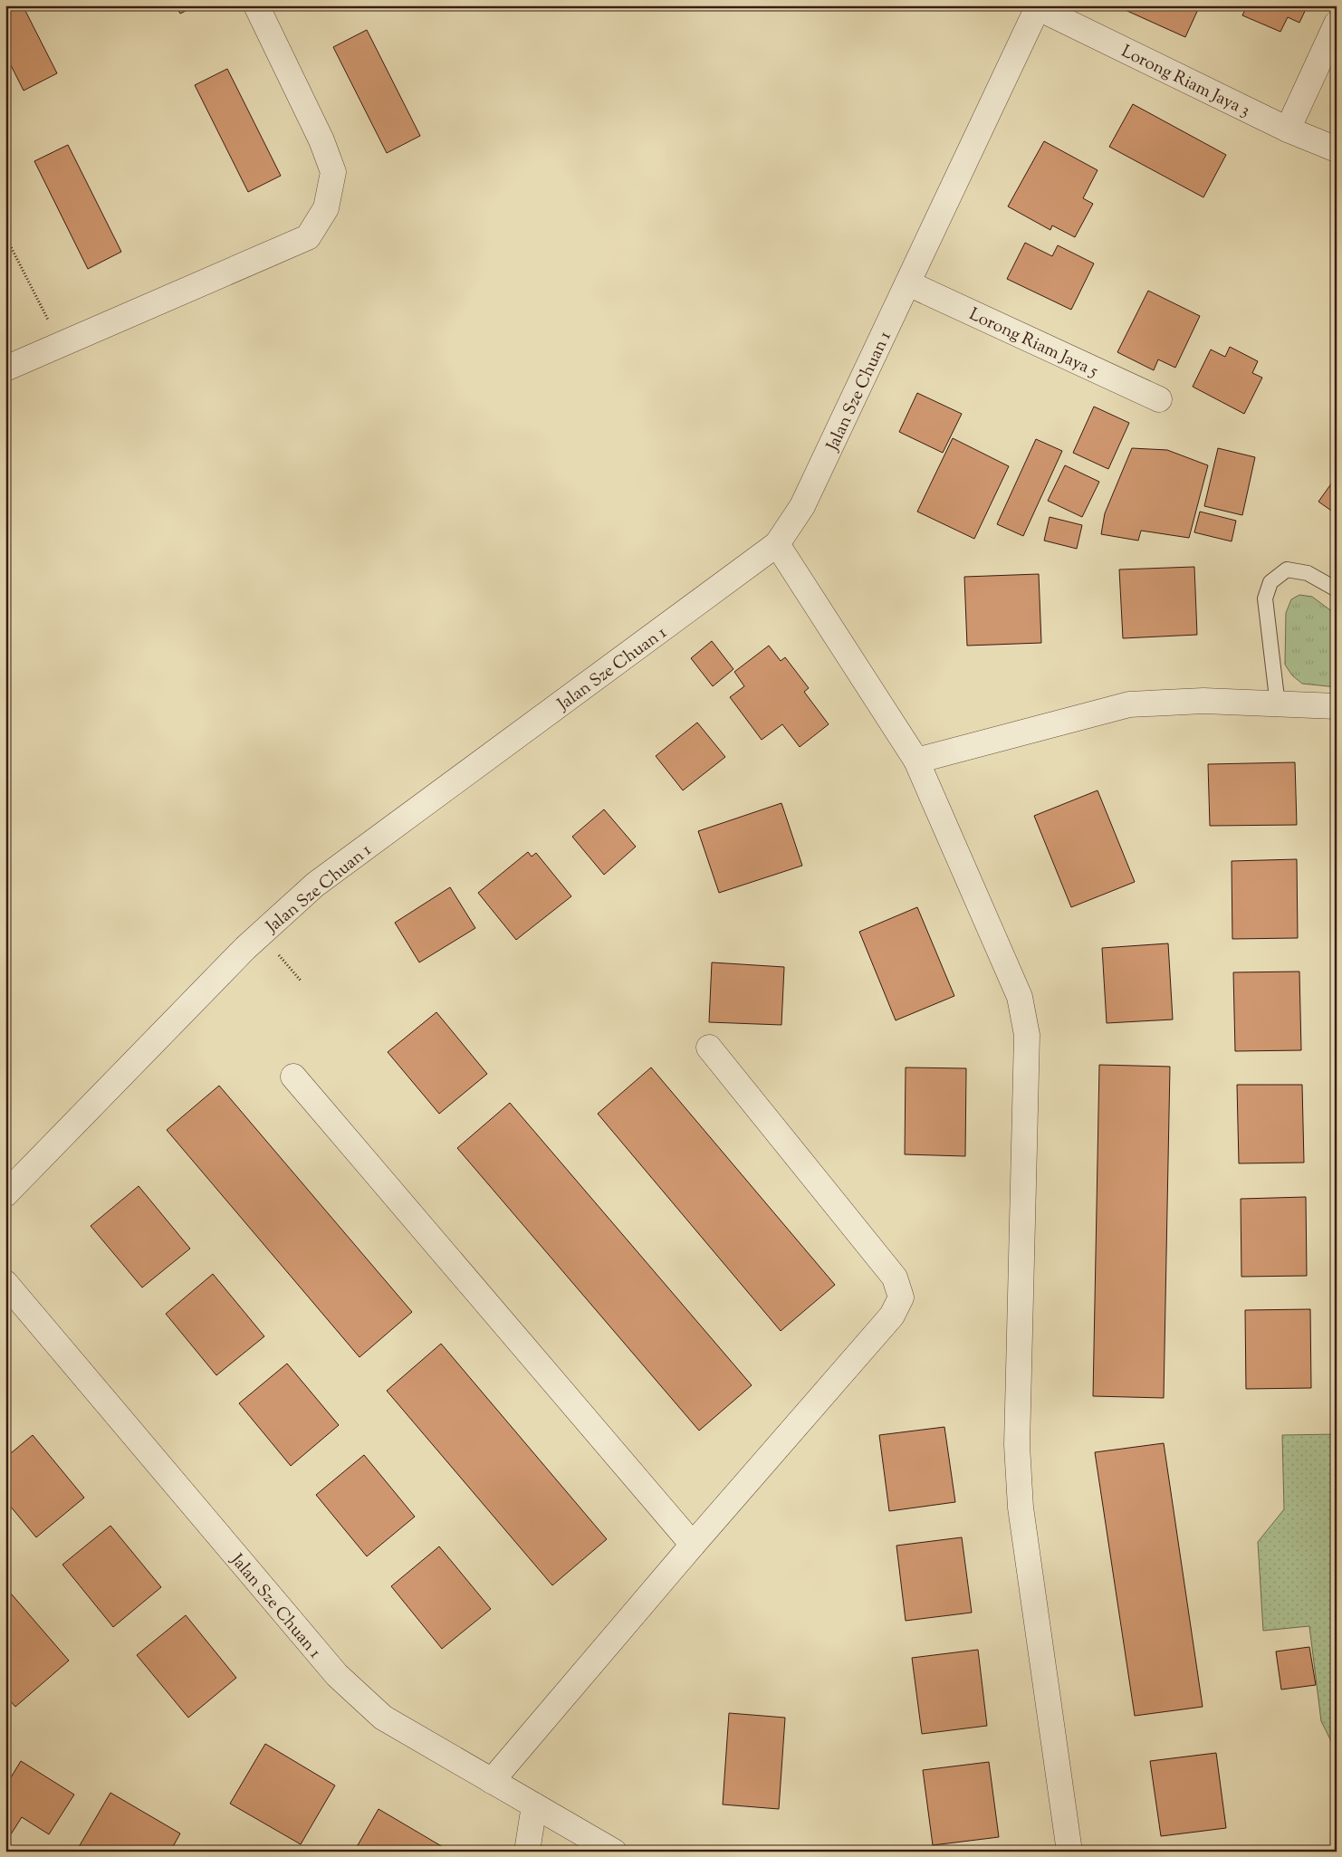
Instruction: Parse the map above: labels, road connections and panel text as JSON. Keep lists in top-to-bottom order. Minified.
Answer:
{"streets":{"street":["Lorong Riam Jaya 3","Lorong Riam Jaya 5","Jalan Sze Chuan 1"]},"crossings":[["Lorong Riam Jaya 3","Jalan Sze Chuan 1"],["Lorong Riam Jaya 5","Jalan Sze Chuan 1"]]}
